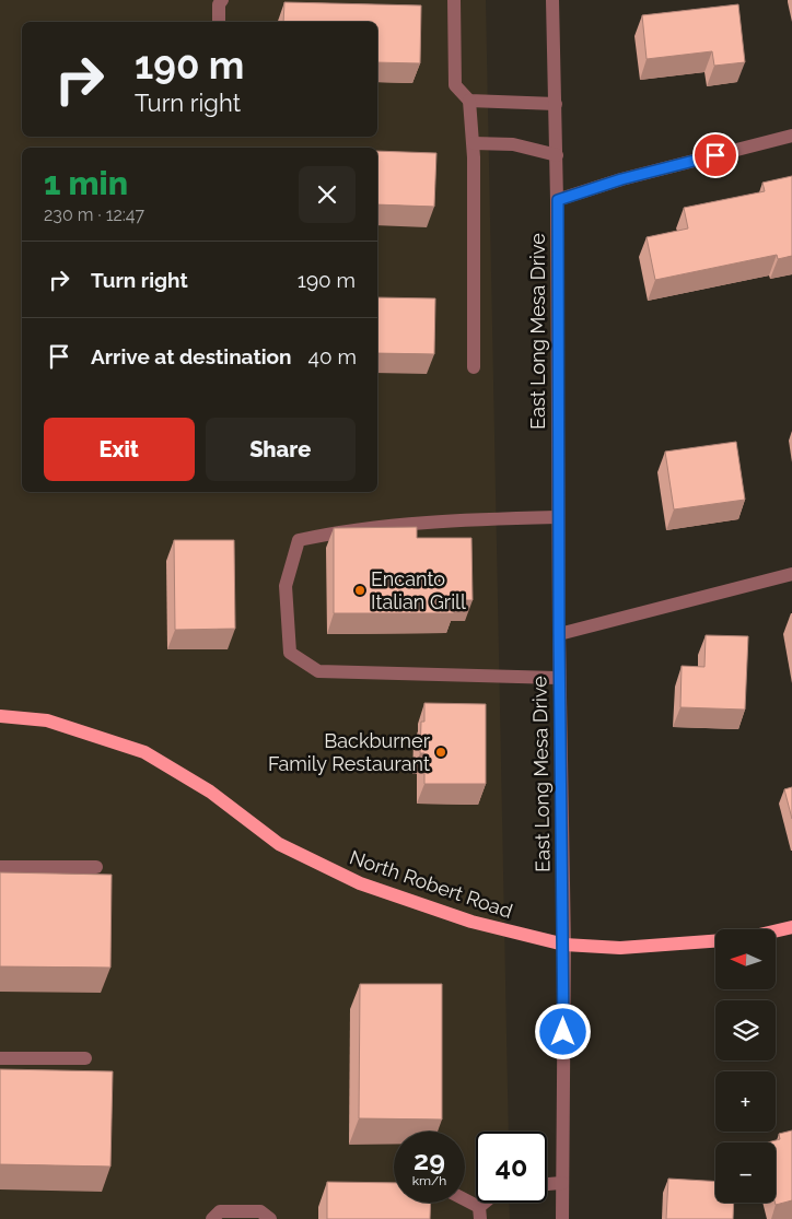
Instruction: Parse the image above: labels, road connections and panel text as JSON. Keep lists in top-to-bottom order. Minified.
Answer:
{"streets":{"main road":["North Robert Road"],"street":["East Long Mesa Drive"]},"crossings":[["East Long Mesa Drive","North Robert Road"]],"places":["Encanto Italian Grill","Backburner Family Restaurant"],"north":"left","page":{"turn":["190 m","Turn right"],"heading":["1 min","230 m · 12:47"],"list":[{"name":"Turn right","value":"190 m"},{"name":"Arrive at destination","value":"40 m"}],"buttons":["Exit","Share"],"map_buttons":["+","−"],"speed":"29 km/h","limit":"40"}}
